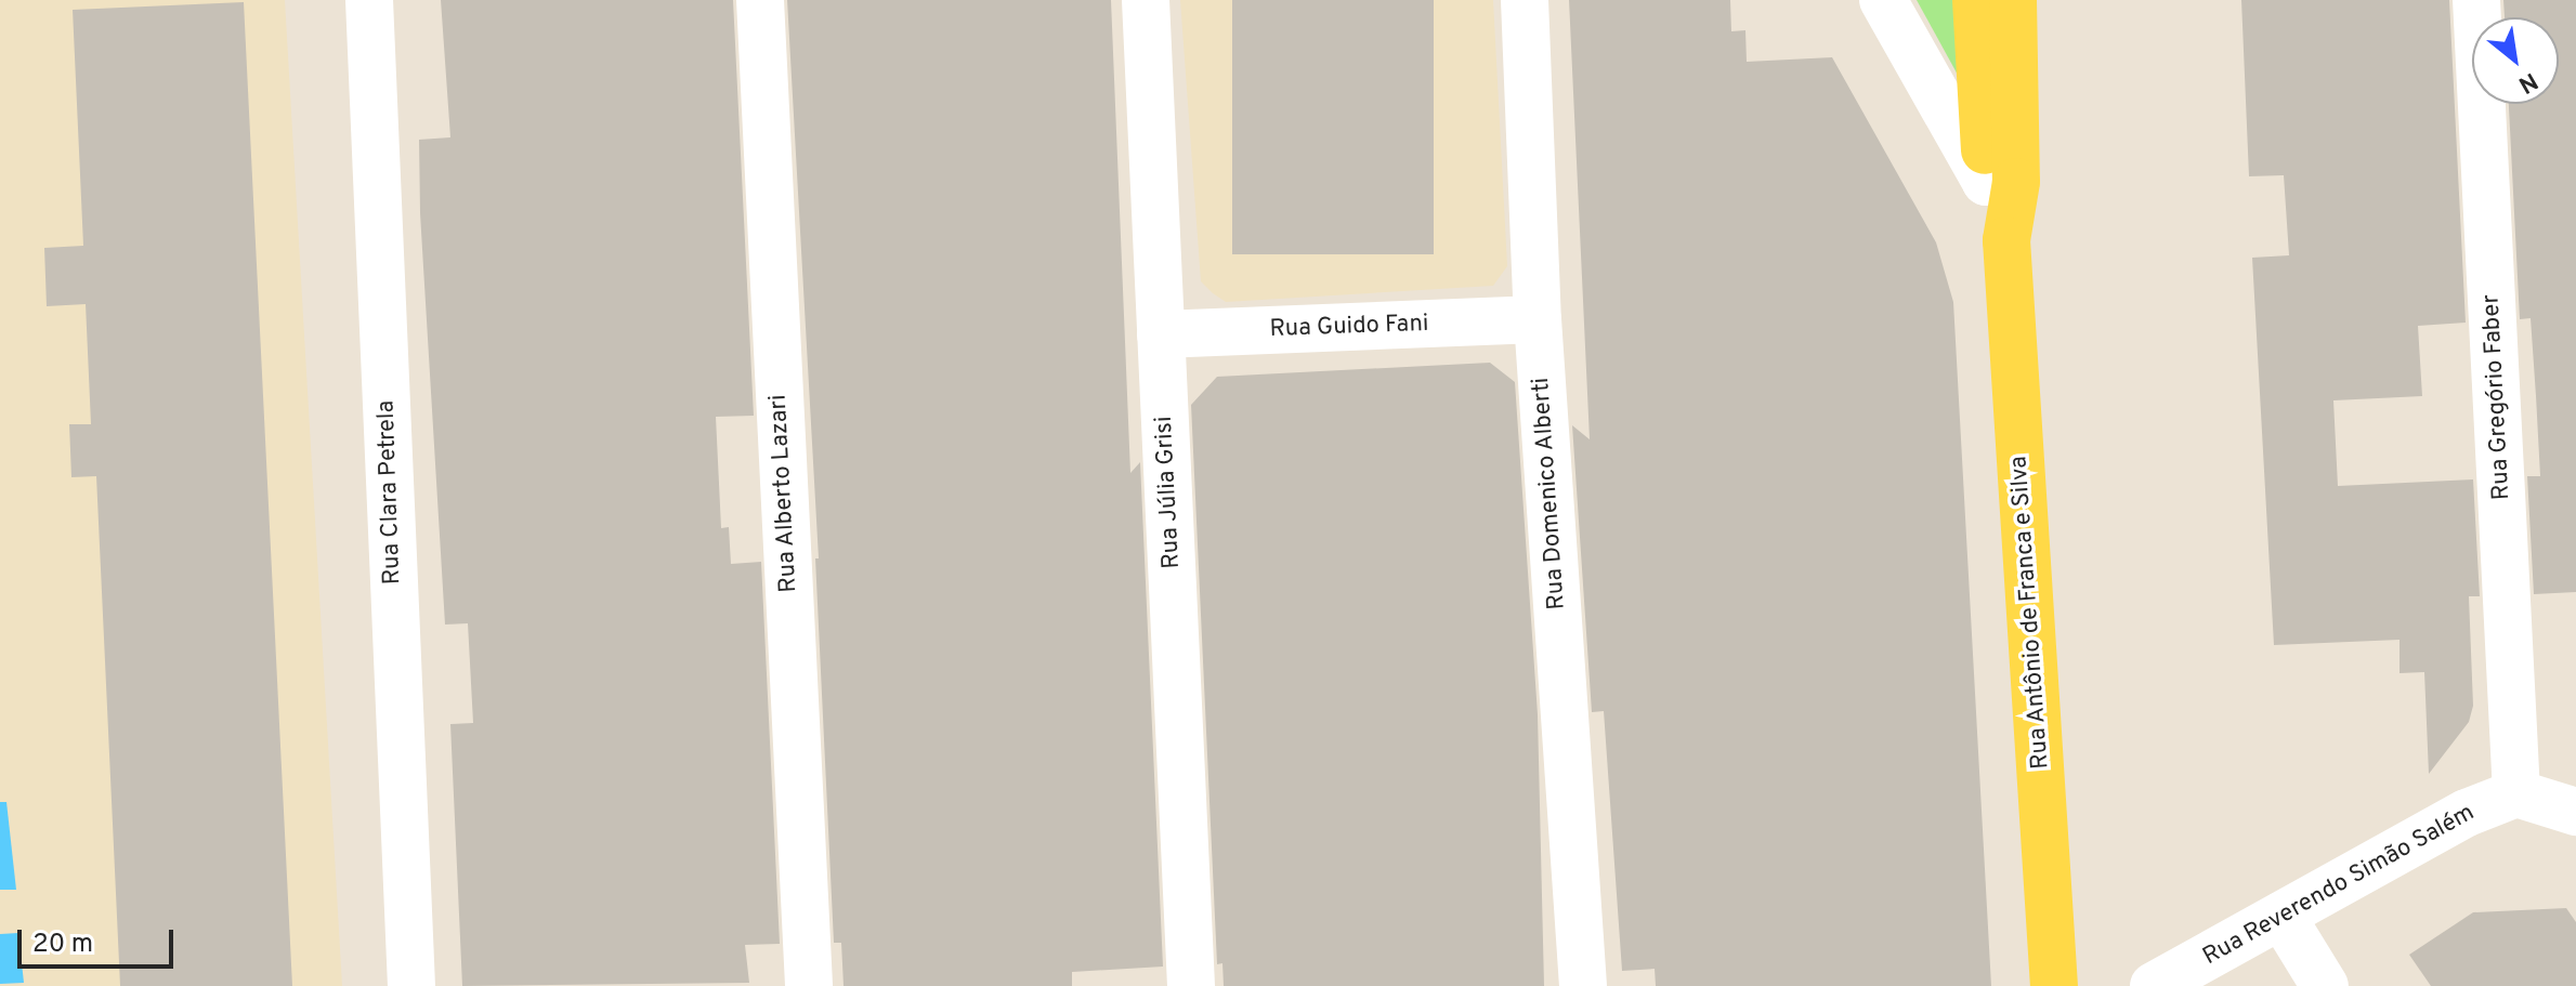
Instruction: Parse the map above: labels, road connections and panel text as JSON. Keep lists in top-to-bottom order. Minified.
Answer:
{"streets":{"main road":["Rua Antônio de Franca e Silva"],"street":["Rua Guido Fani","Rua Gregório Faber","Rua Clara Petrela","Rua Júlia Grisi","Rua Alberto Lazari","Rua Domenico Alberti","Rua Reverendo Simão Salém"]},"crossings":[["Rua Guido Fani","Rua Júlia Grisi"],["Rua Guido Fani","Rua Domenico Alberti"],["Rua Gregório Faber","Rua Reverendo Simão Salém"]],"scale_bar":"20 m","north":"bottom right"}
